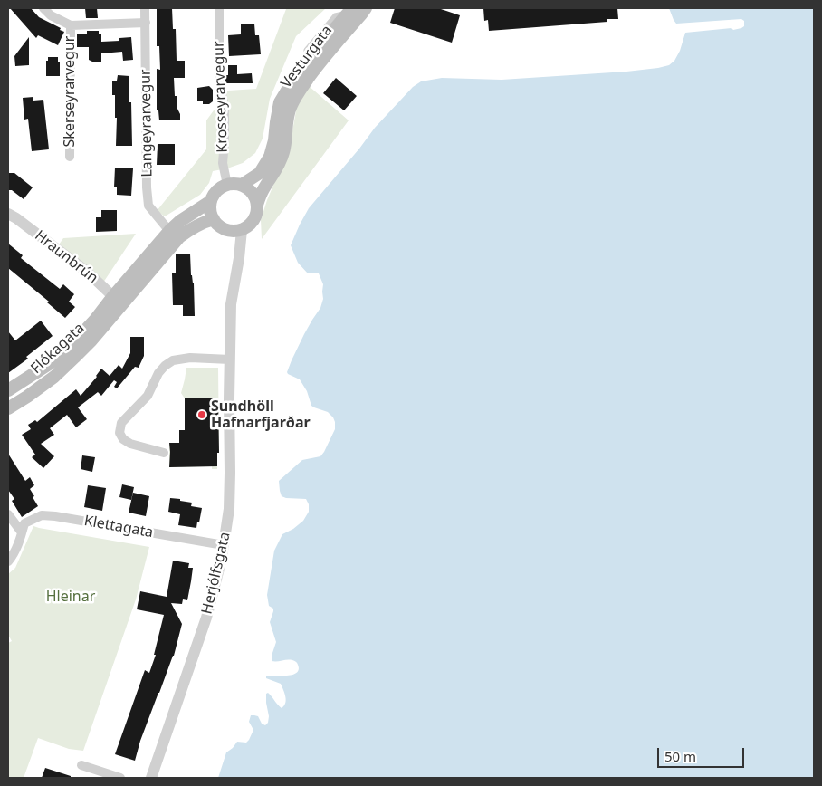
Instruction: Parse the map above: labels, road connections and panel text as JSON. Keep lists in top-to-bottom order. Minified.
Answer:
{"streets":{"main road":["Vesturgata","Flókagata"],"street":["Skerseyrarvegur","Krosseyrarvegur","Langeyrarvegur","Hraunbrún","Klettagata","Herjólfsgata"]},"crossings":[["Vesturgata","Krosseyrarvegur"],["Vesturgata","Herjólfsgata"],["Skerseyrarvegur","Langeyrarvegur"],["Krosseyrarvegur","Herjólfsgata"],["Hraunbrún","Flókagata"],["Klettagata","Herjólfsgata"]],"parks":["Hleinar"],"places":["Sundhöll Hafnarfjarðar"],"scale_bar":"50 m"}
